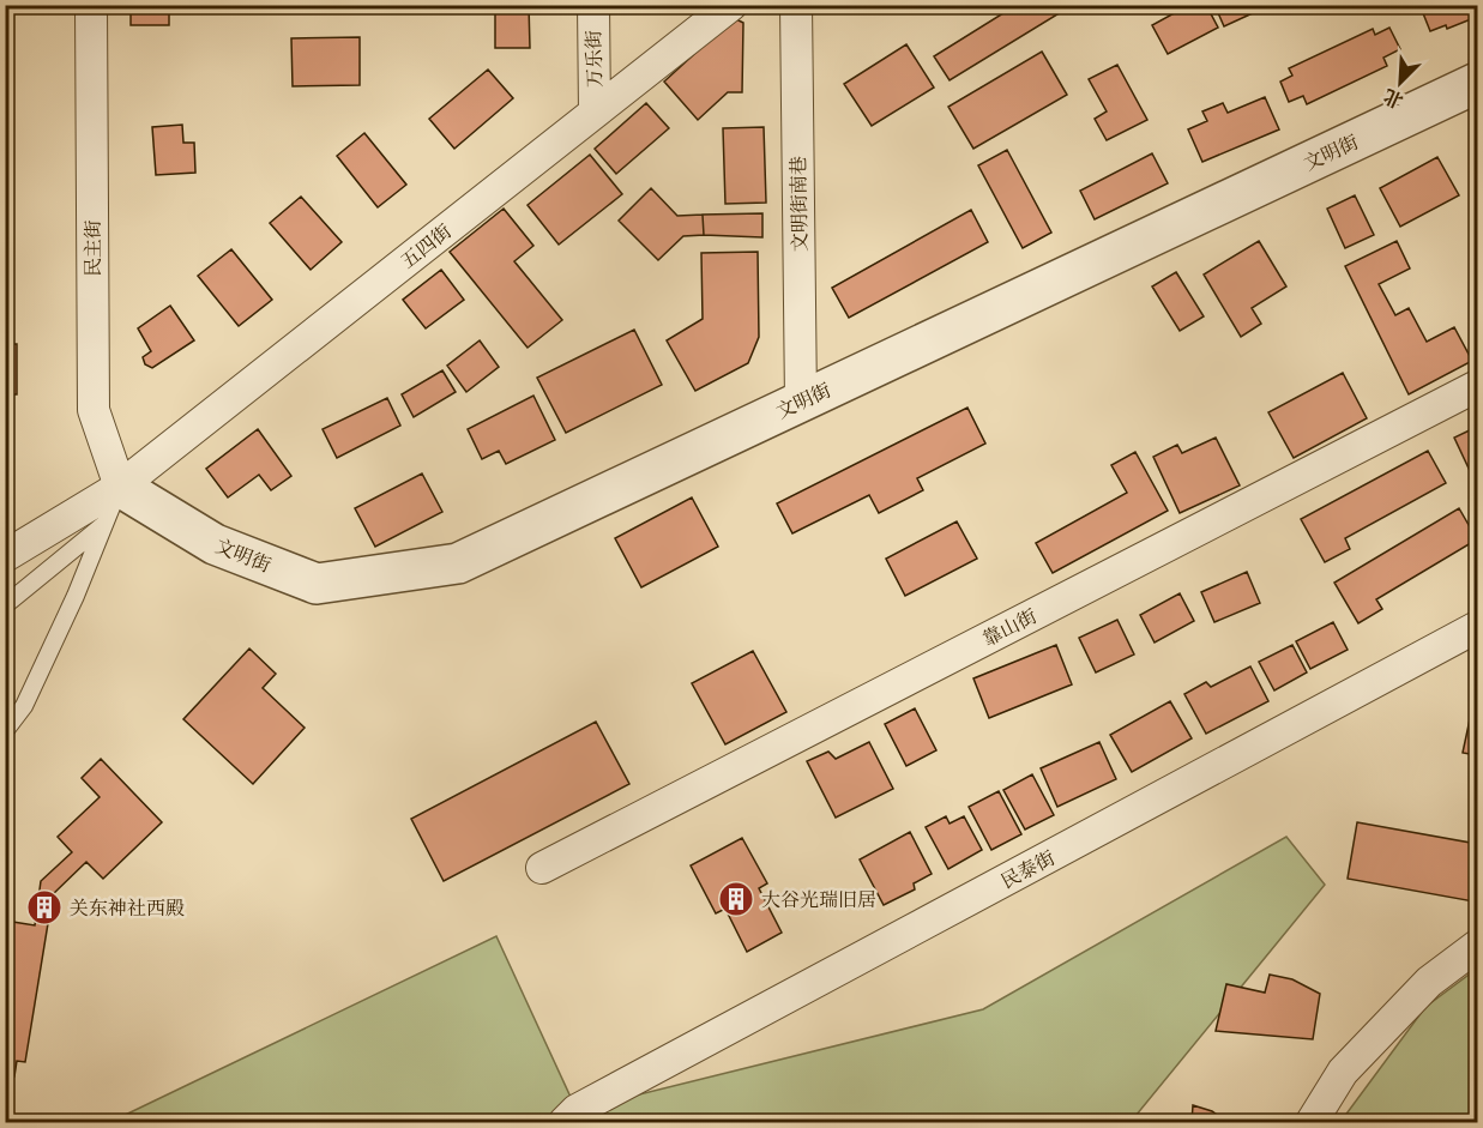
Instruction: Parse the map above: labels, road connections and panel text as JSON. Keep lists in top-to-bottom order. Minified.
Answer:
{"streets":{"street":["万乐街","文明街","文明街南巷","五四街","民主街","靠山街","民泰街"]},"crossings":[["万乐街","五四街"],["文明街","文明街南巷"],["文明街","五四街"],["文明街","民主街"],["五四街","民主街"]],"places":{"building":["大谷光瑞旧居","关东神社西殿"]},"north":"bottom left"}
